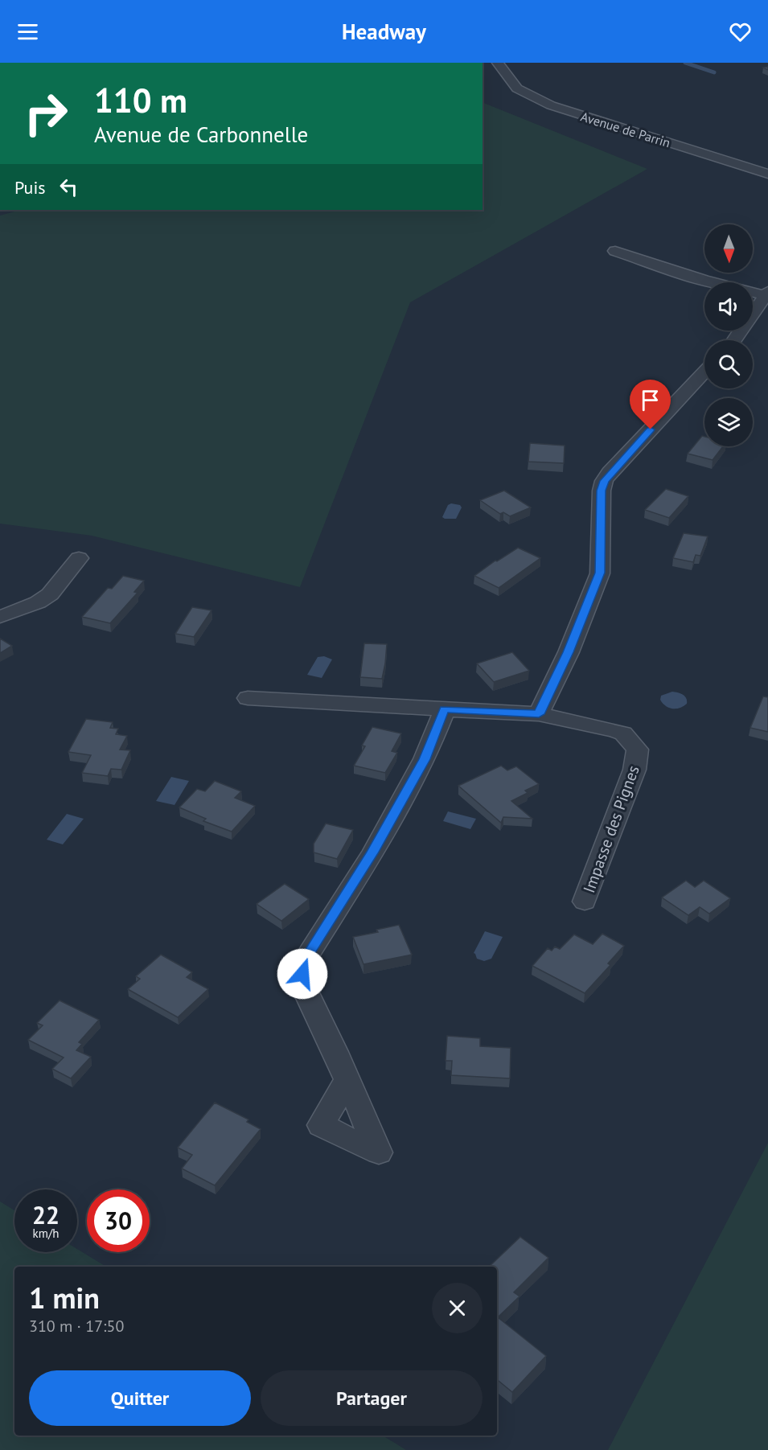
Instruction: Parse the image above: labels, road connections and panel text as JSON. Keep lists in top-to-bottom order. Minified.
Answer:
{"streets":{"street":["Avenue de Parrin","Impasse des Pignes"]},"north":"bottom","page":{"header":"Headway","turn":["110 m","Avenue de Carbonnelle"],"then":"Puis","speed":"22 km/h","limit":"30","heading":["1 min","310 m · 17:50"],"buttons":["Quitter","Partager"]}}
